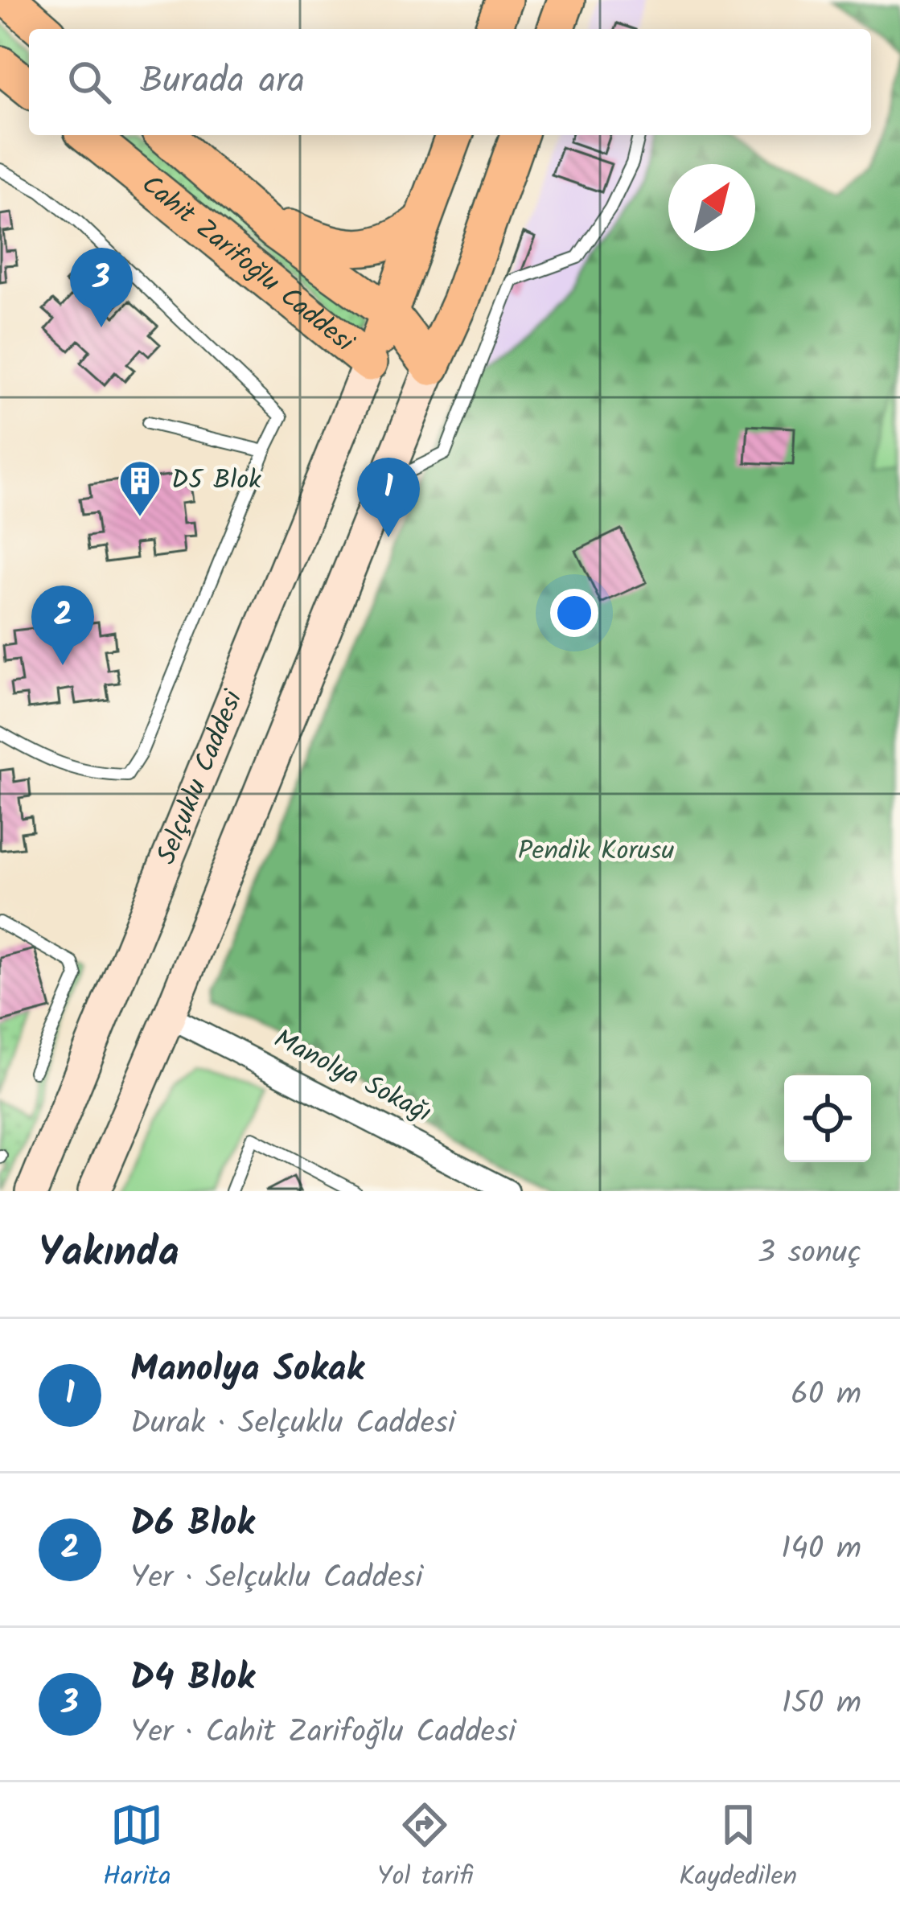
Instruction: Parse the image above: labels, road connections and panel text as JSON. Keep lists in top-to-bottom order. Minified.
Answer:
{"streets":{"main road":["Cahit Zarifoğlu Caddesi","Selçuklu Caddesi"],"street":["Manolya Sokağı"]},"crossings":[["Cahit Zarifoğlu Caddesi","Selçuklu Caddesi"]],"parks":["Pendik Korusu"],"places":{"building":["D5 Blok"]},"north":"top right","page":{"search":"Burada ara","pins":["3","1","2"],"heading":["Yakında","3 sonuç"],"list":[{"mark":"1","name":"Manolya Sokak","note":"Durak · Selçuklu Caddesi","value":"60 m"},{"mark":"2","name":"D6 Blok","note":"Yer · Selçuklu Caddesi","value":"140 m"},{"mark":"3","name":"D4 Blok","note":"Yer · Cahit Zarifoğlu Caddesi","value":"150 m"}],"nav":["Harita","Yol tarifi","Kaydedilen"]}}
